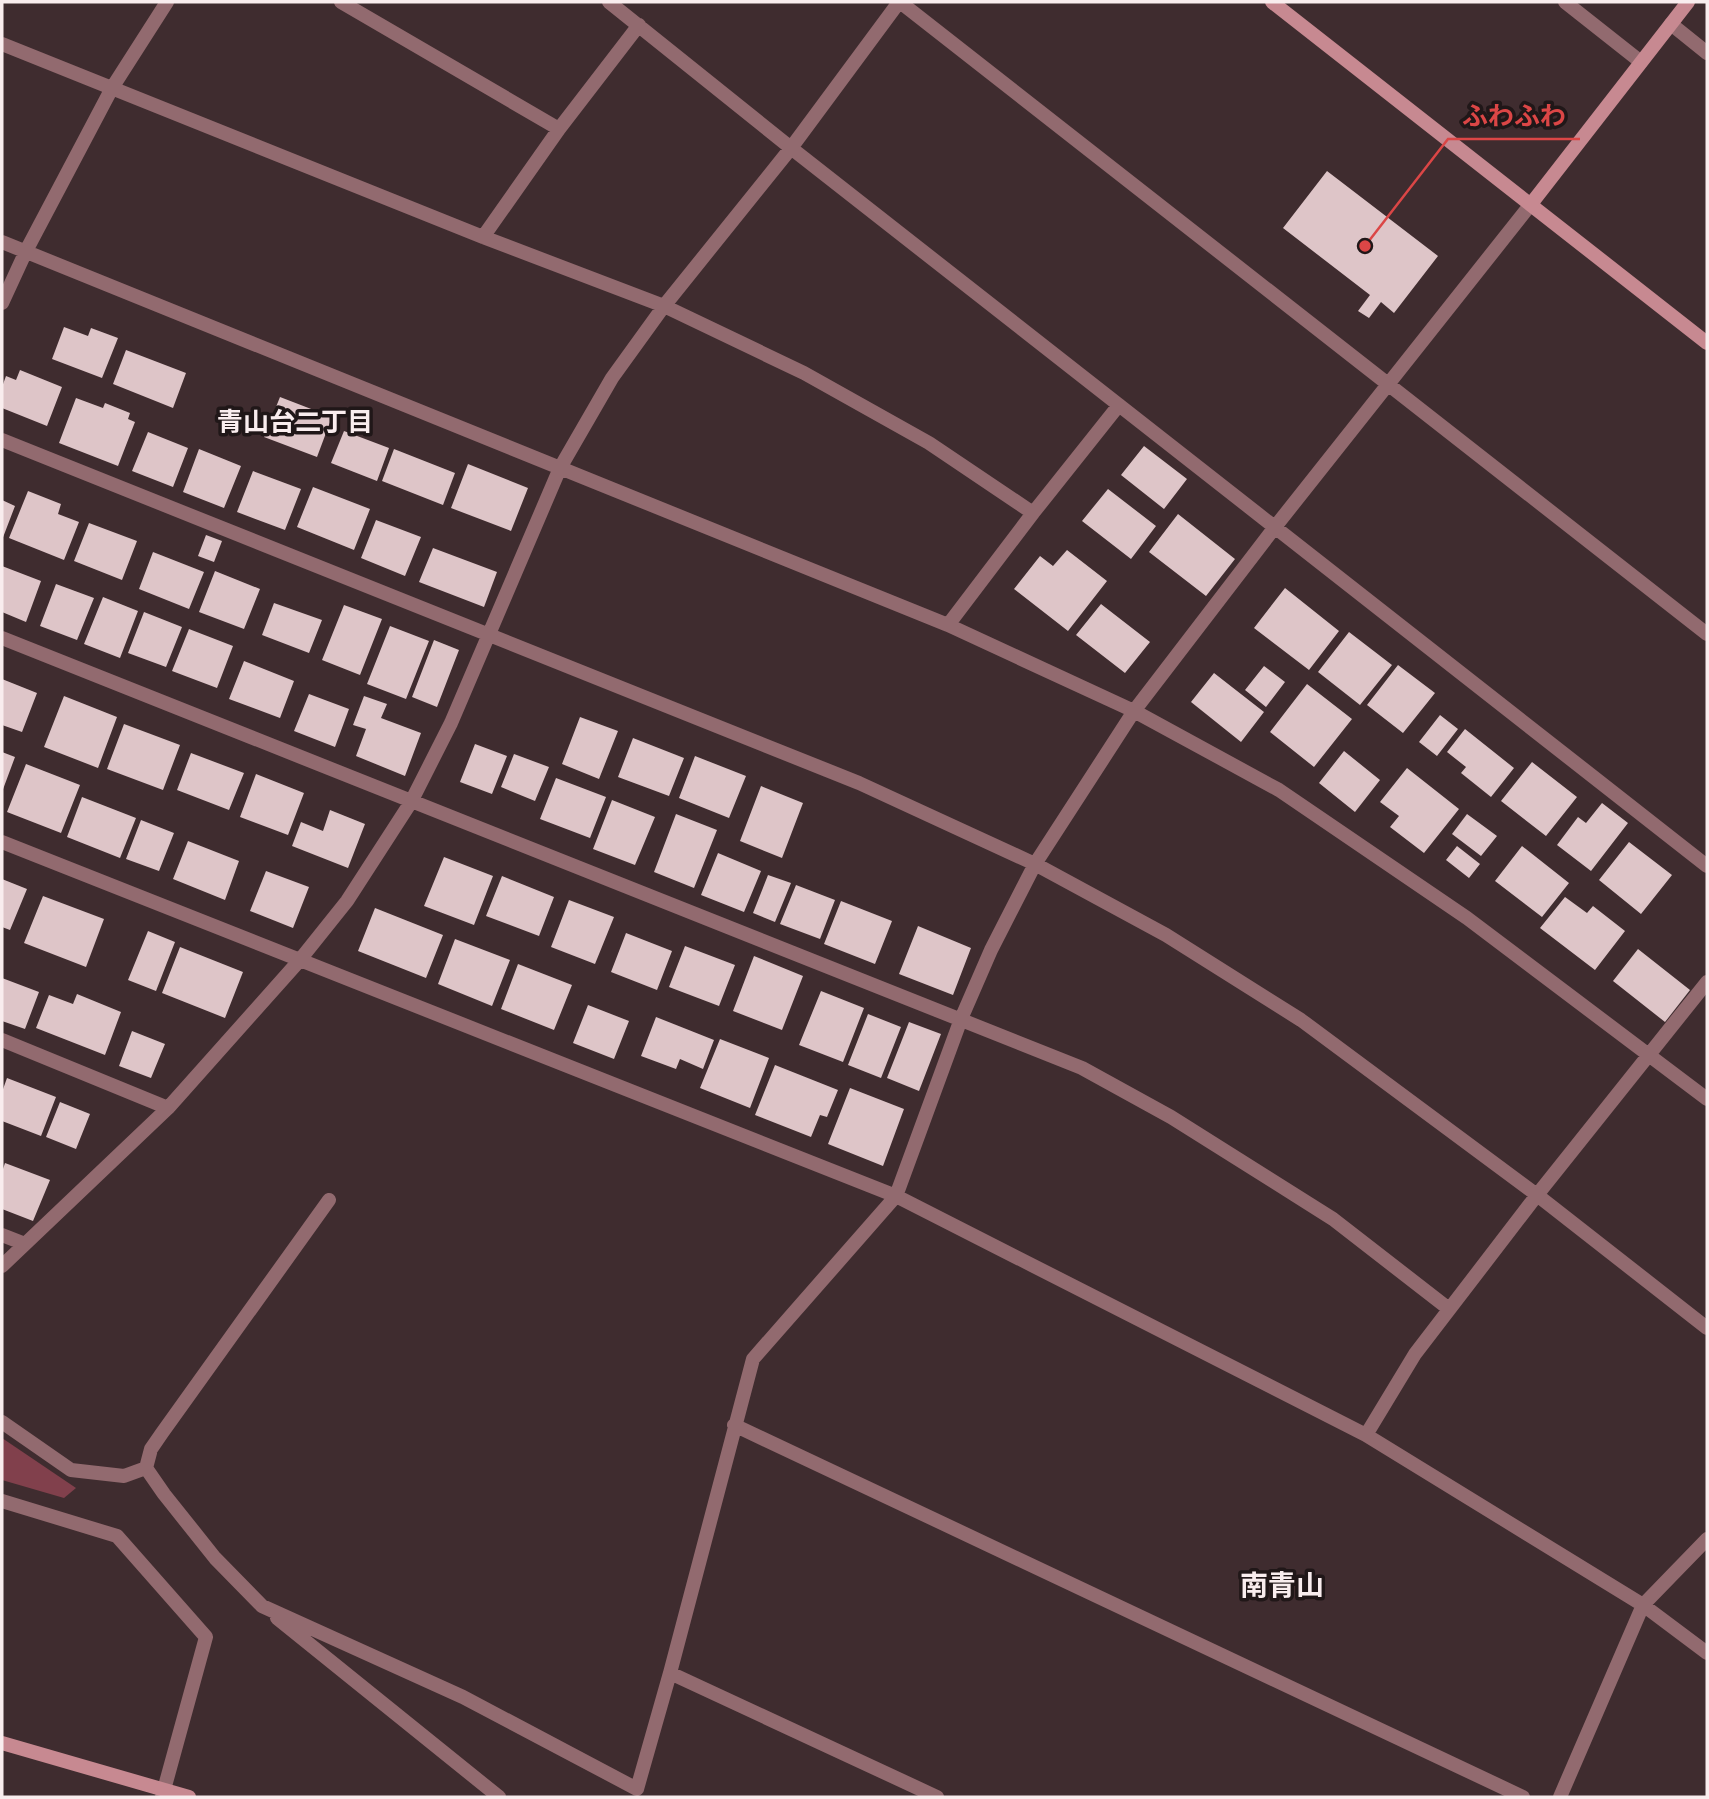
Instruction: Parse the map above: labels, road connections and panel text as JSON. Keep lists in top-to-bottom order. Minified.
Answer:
{"districts":["青山台二丁目","南青山"],"places":["ふわふわ"]}
